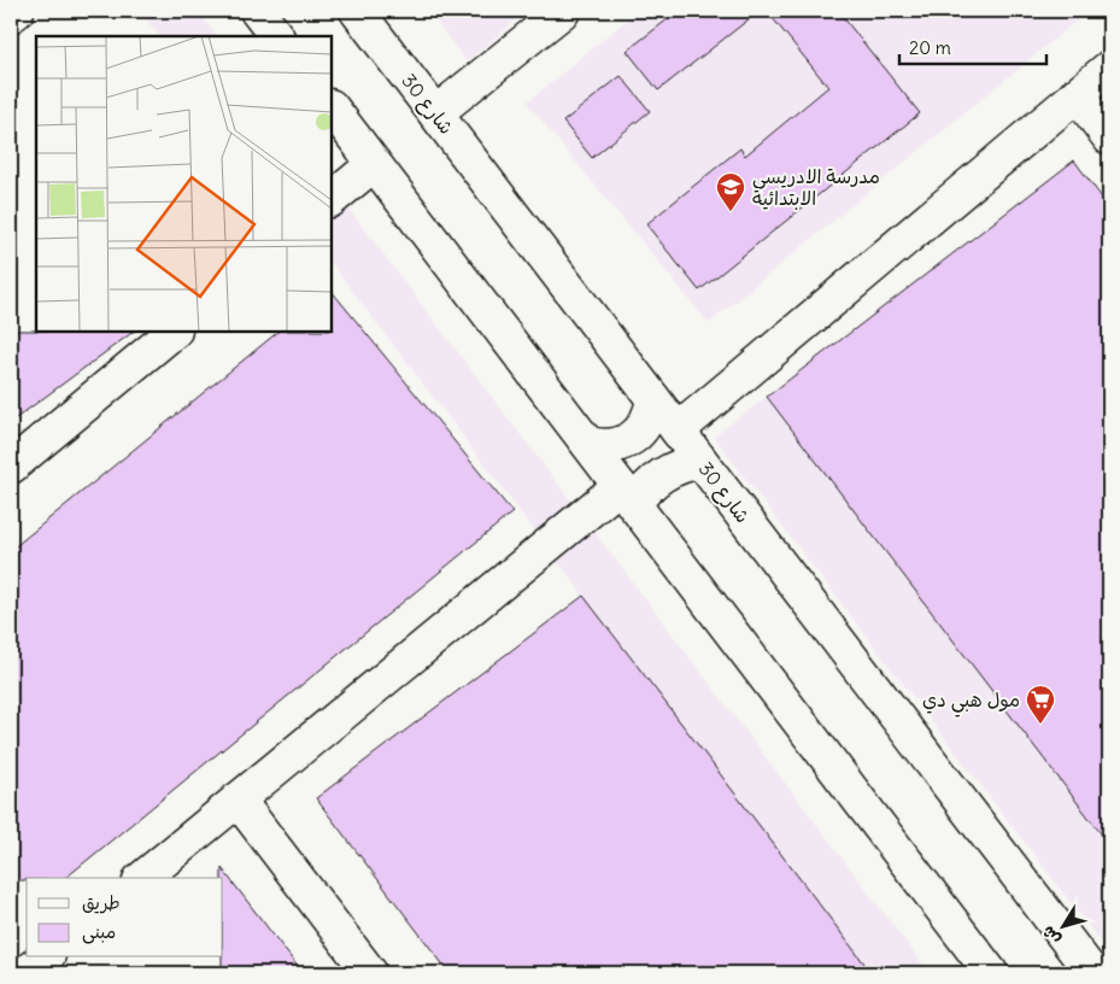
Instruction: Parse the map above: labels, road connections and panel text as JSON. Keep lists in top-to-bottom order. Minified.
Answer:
{"streets":{"street":["شارع 30"]},"places":{"school or university":["مدرسة الادريسي الابتدائية"],"supermarket":["مول هبي دي"]},"legend":["طريق","مبنى"],"scale_bar":"20 m","north":"bottom left"}
